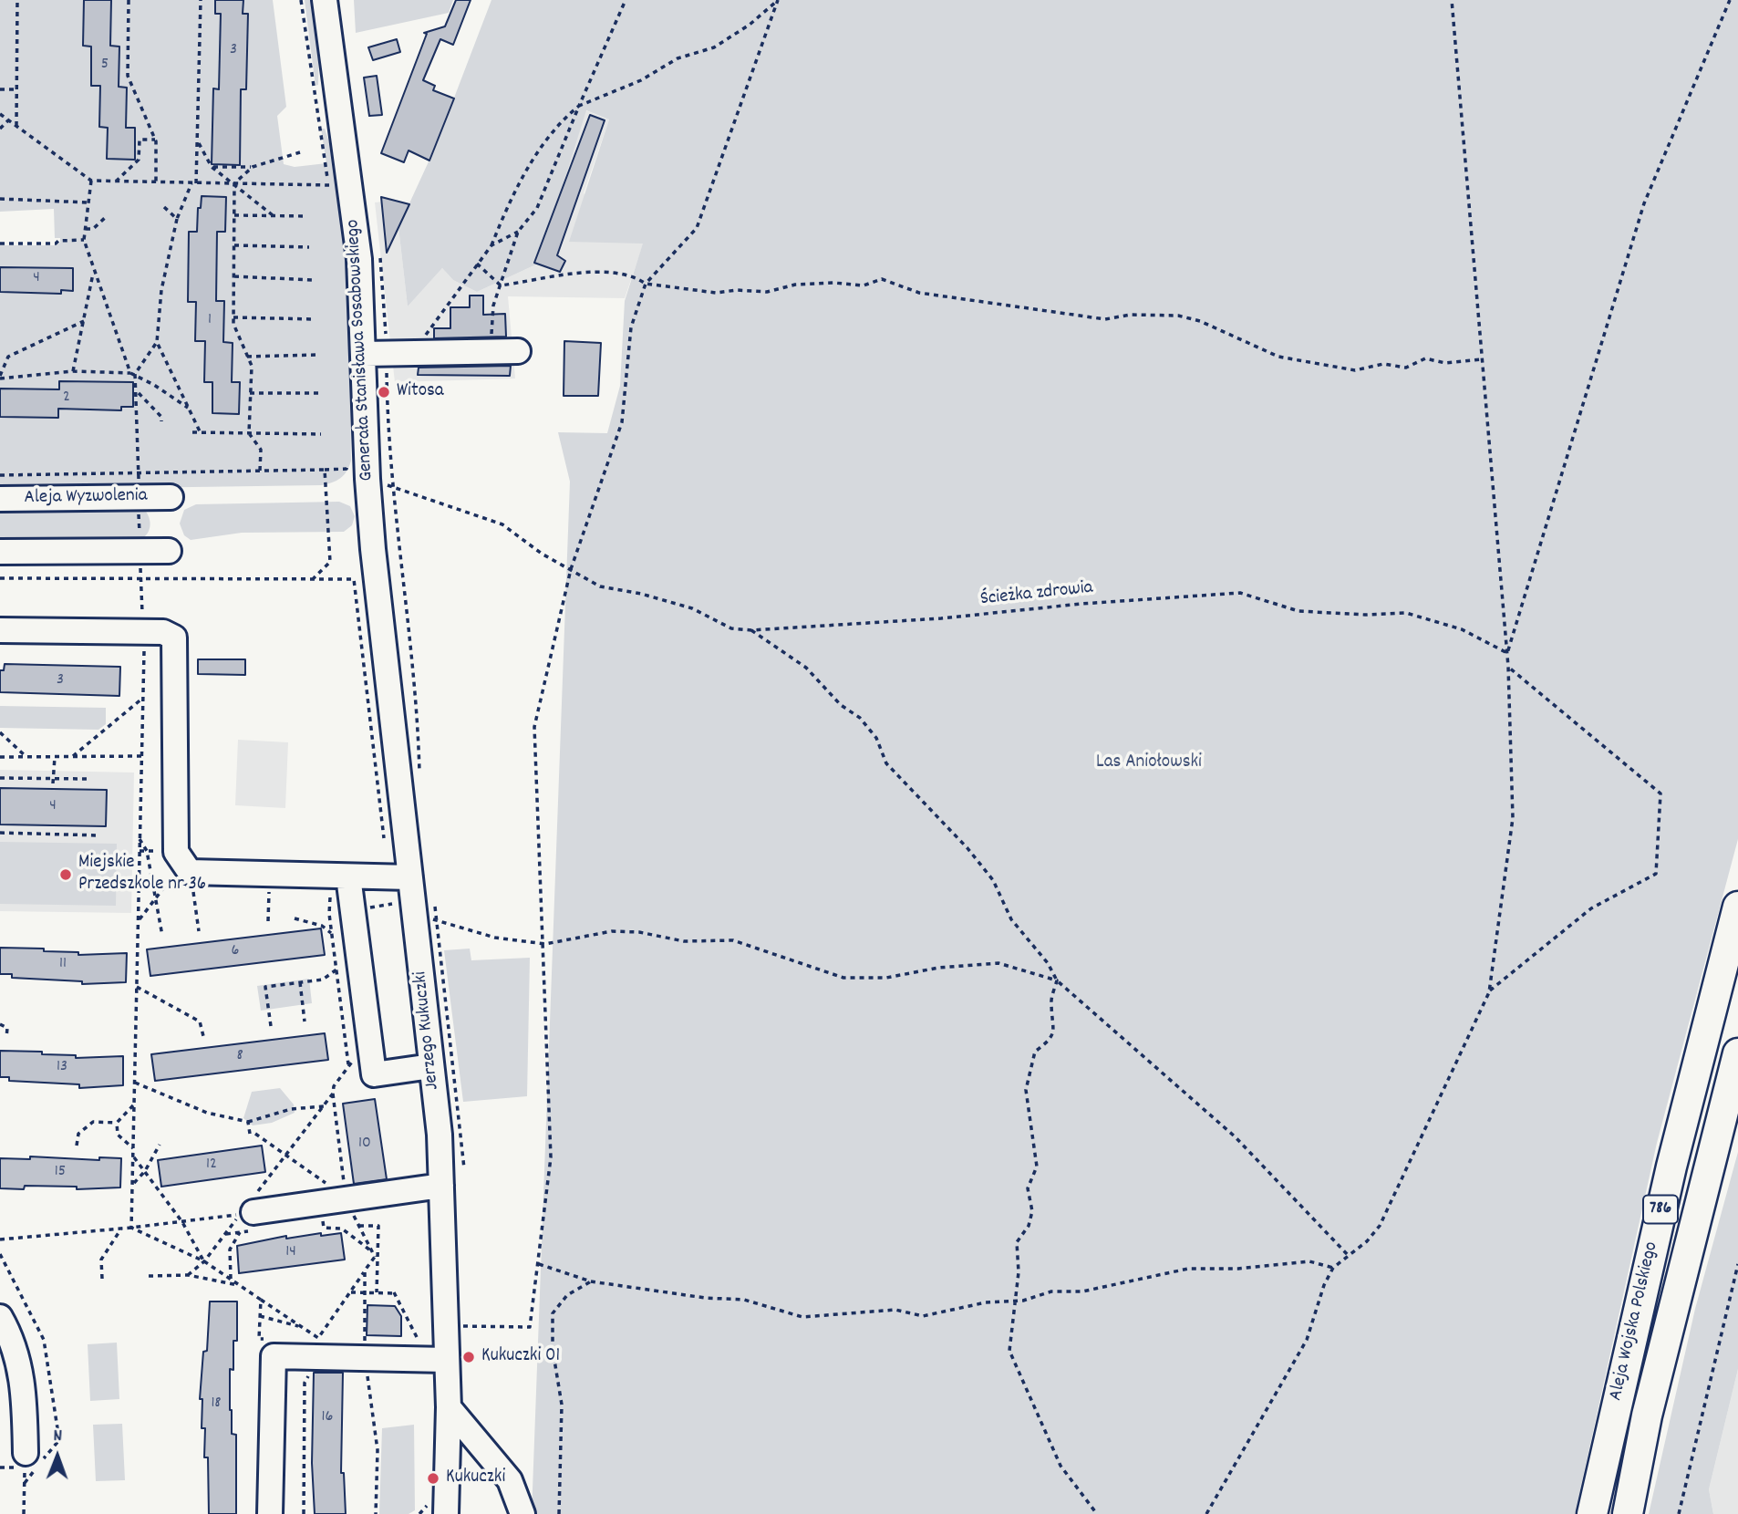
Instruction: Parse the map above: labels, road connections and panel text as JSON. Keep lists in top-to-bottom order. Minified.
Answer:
{"streets":{"main road":["786","Aleja Wojska Polskiego"],"street":["Generała Stanisława Sosabowskiego","Aleja Wyzwolenia","Jerzego Kukuczki"],"path":["Ścieżka zdrowia"]},"crossings":[["Generała Stanisława Sosabowskiego","Jerzego Kukuczki"]],"parks":["Las Aniołowski"],"places":["Witosa","Miejskie Przedszkole nr 36","Kukuczki 01","Kukuczki"],"house_numbers":["3","5","4","1","2","3","4","6","11","8","13","10","12","15","14","18","16"],"north":"top"}
